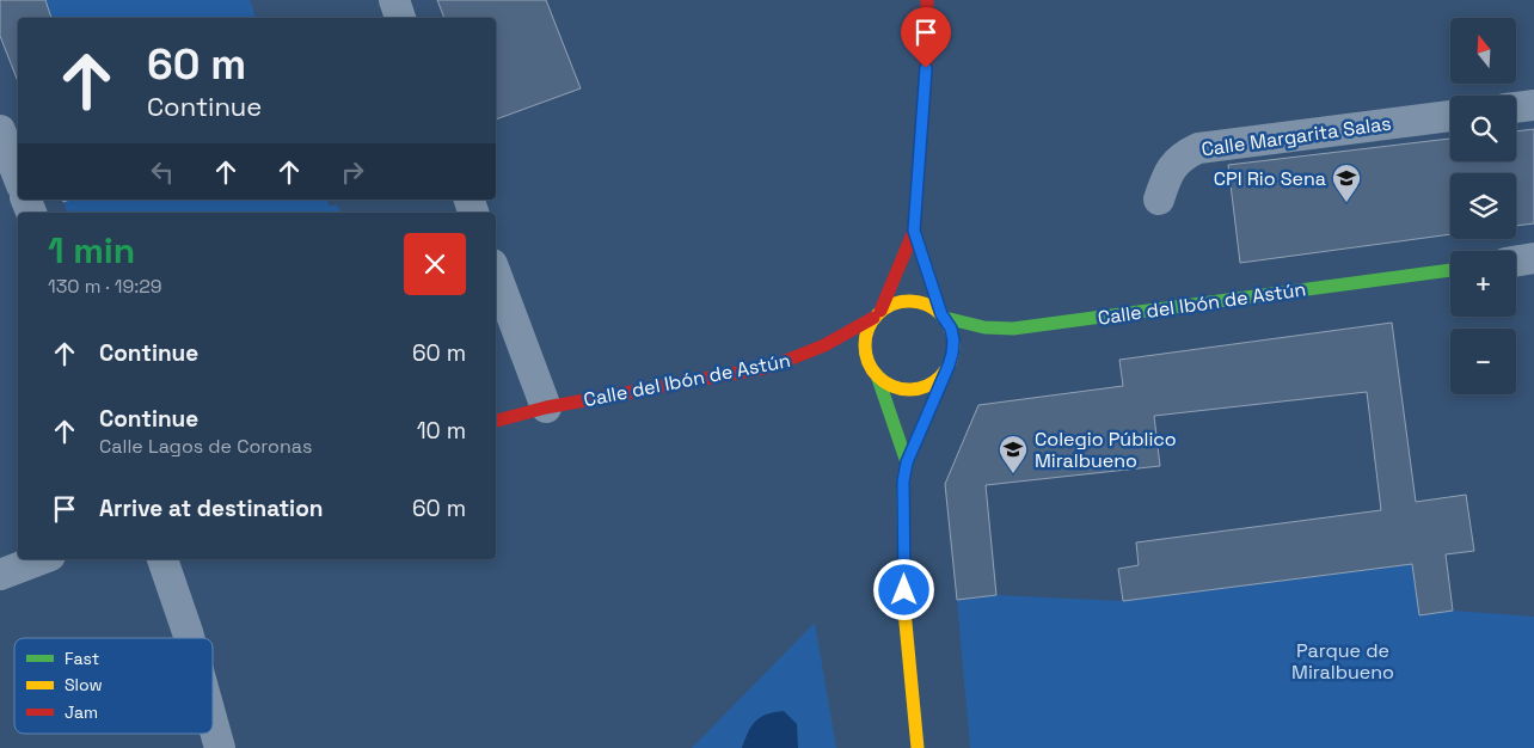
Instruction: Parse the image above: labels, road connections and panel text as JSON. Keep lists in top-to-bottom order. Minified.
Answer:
{"streets":{"street":["Calle Margarita Salas","Calle del Ibón de Astún"]},"parks":["Parque de Miralbueno"],"places":{"school or university":["CPI Rio Sena","Colegio Público Miralbueno"]},"legend":["Fast","Slow","Jam"],"north":"top","page":{"map_buttons":["+","−"],"turn":["60 m","Continue"],"heading":["1 min","130 m · 19:29"],"list":[{"name":"Continue","value":"60 m"},{"name":"Continue","note":"Calle Lagos de Coronas","value":"10 m"},{"name":"Arrive at destination","value":"60 m"}]}}
